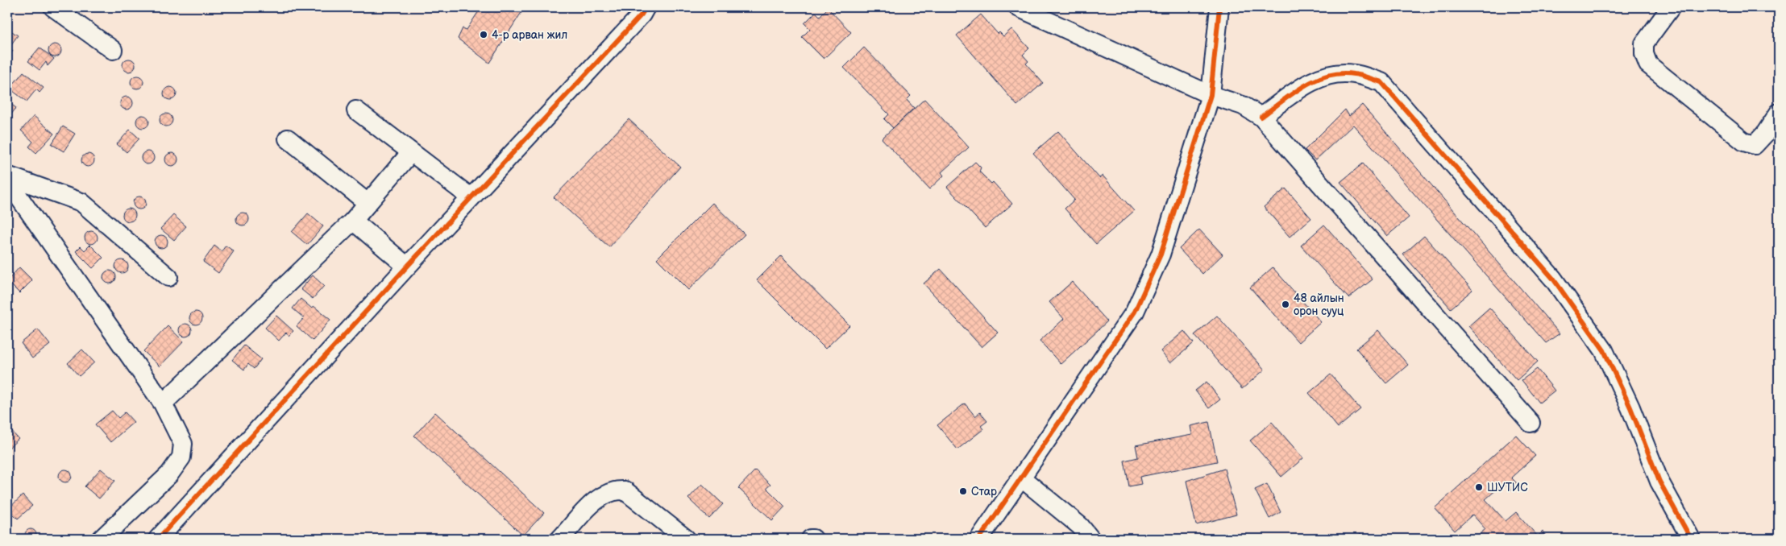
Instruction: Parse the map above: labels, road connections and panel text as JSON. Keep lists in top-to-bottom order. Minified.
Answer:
{"places":["4-р арван жил","48 айлын орон сууц","ШУТИС","Стар"]}
